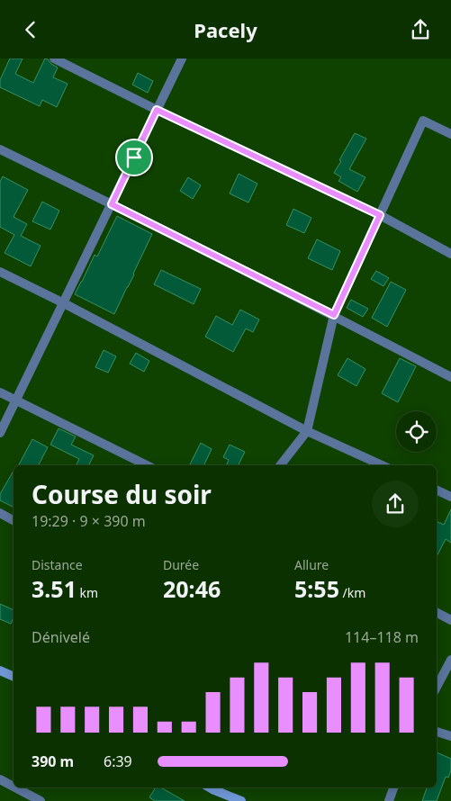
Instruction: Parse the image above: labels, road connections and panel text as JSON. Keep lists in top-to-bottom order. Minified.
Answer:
{"page":{"header":"Pacely","heading":["Course du soir","19:29 · 9 × 390 m"],"stats":[["Distance","3.51 km"],["Durée","20:46"],["Allure","5:55 /km"]],"chart":["Dénivelé","114–118 m"],"list":[{"name":"390 m","note":"6:39"}]}}
